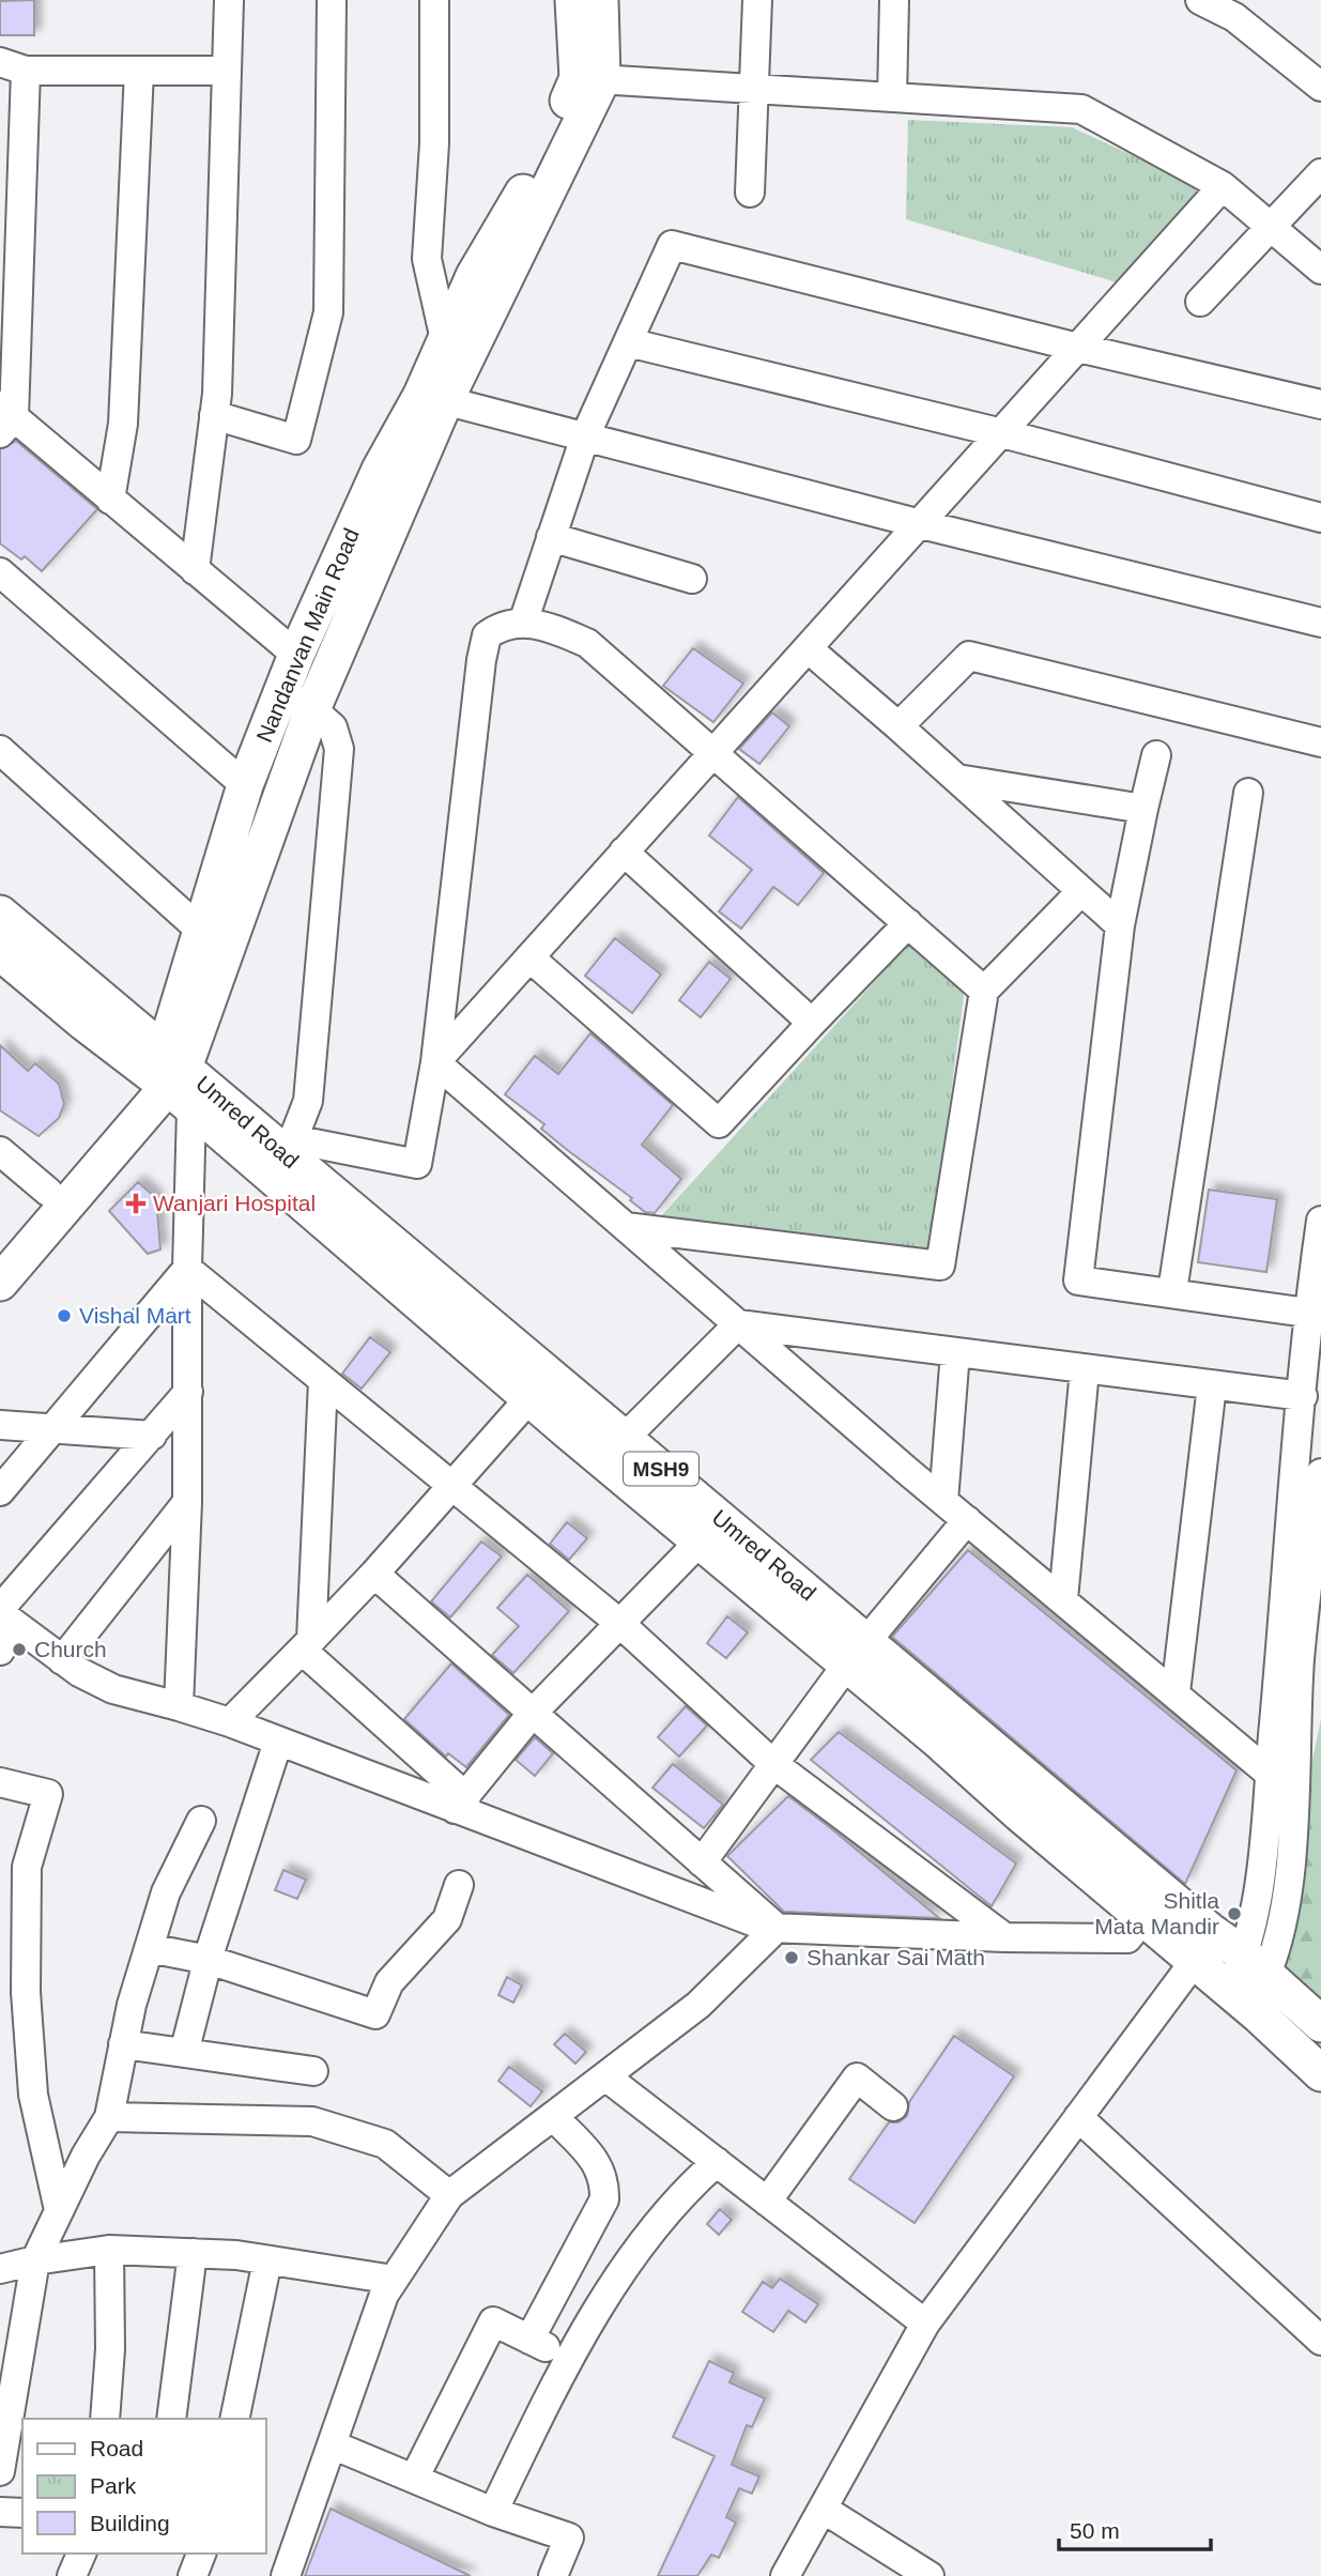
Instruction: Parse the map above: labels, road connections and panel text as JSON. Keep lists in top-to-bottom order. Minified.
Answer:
{"streets":{"main road":["Nandanvan Main Road","Umred Road","MSH9"]},"crossings":[["Nandanvan Main Road","Umred Road"]],"places":{"health":["Wanjari Hospital"],"other":["Vishal Mart","Church","Shitla Mata Mandir","Shankar Sai Math"]},"legend":["Road","Park","Building"],"scale_bar":"50 m"}
